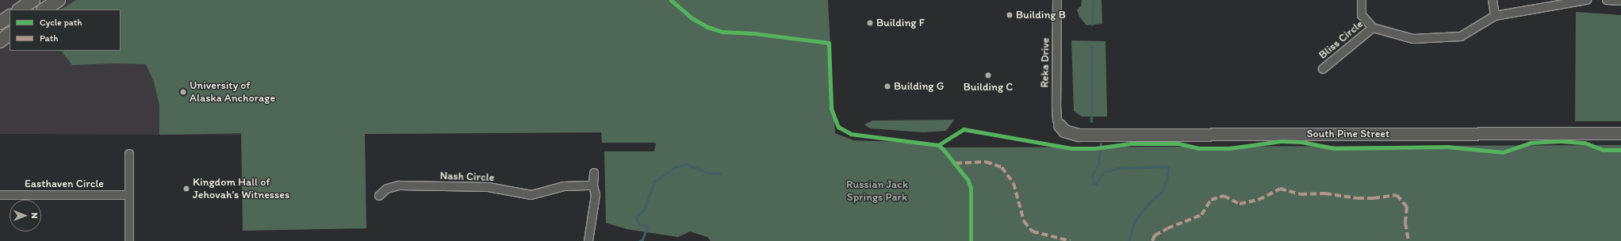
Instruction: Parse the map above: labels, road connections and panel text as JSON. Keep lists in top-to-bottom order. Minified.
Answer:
{"streets":{"street":["Bliss Circle","Reka Drive","South Pine Street","Nash Circle","Easthaven Circle"]},"crossings":[["Reka Drive","South Pine Street"]],"parks":["Russian Jack Springs Park"],"places":["Building B","Building F","Building C","Building G","University of Alaska Anchorage","Kingdom Hall of Jehovah’s Witnesses"],"legend":["Cycle path","Path"],"north":"right"}
